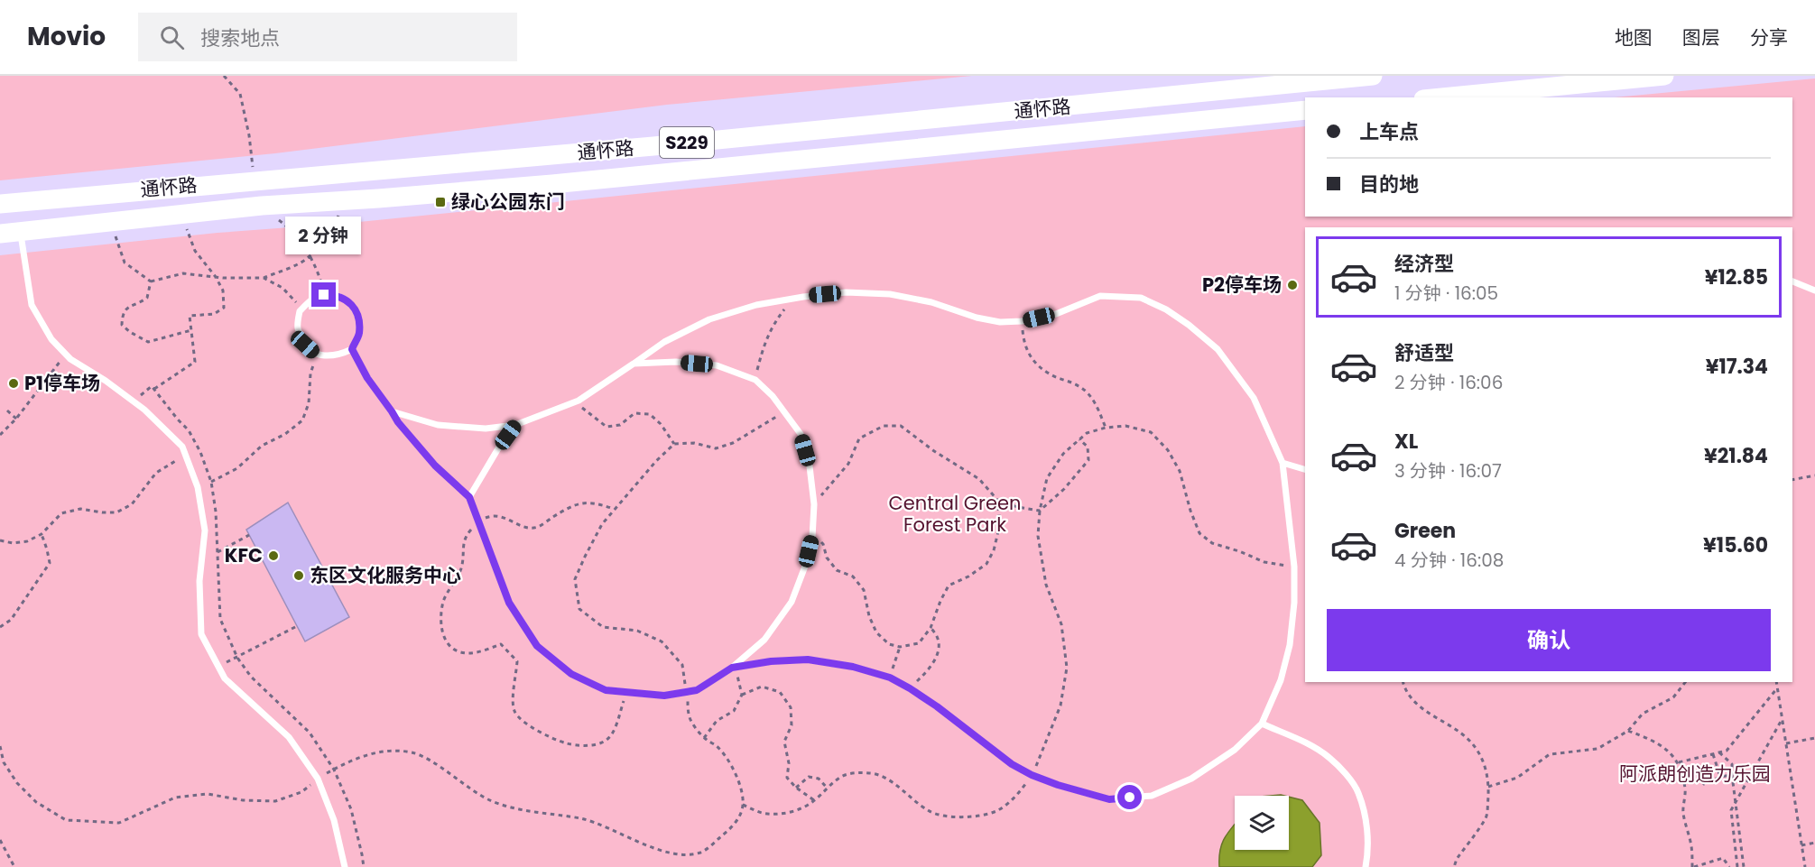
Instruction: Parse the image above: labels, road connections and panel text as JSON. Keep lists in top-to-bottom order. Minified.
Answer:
{"streets":{"main road":["通怀路","S229"]},"parks":["Central Green Forest Park","阿派朗创造力乐园"],"places":{"transit":["绿心公园东门"],"other":["P2停车场","P1停车场","KFC","东区文化服务中心"]},"page":{"header":"Movio","search":"搜索地点","nav":["地图","图层","分享"],"banner":["上车点","目的地"],"bubble":"2 分钟","list":[{"name":"经济型","note":"1 分钟 · 16:05","value":"¥12.85"},{"name":"舒适型","note":"2 分钟 · 16:06","value":"¥17.34"},{"name":"XL","note":"3 分钟 · 16:07","value":"¥21.84"},{"name":"Green","note":"4 分钟 · 16:08","value":"¥15.60"}],"buttons":"确认"}}
